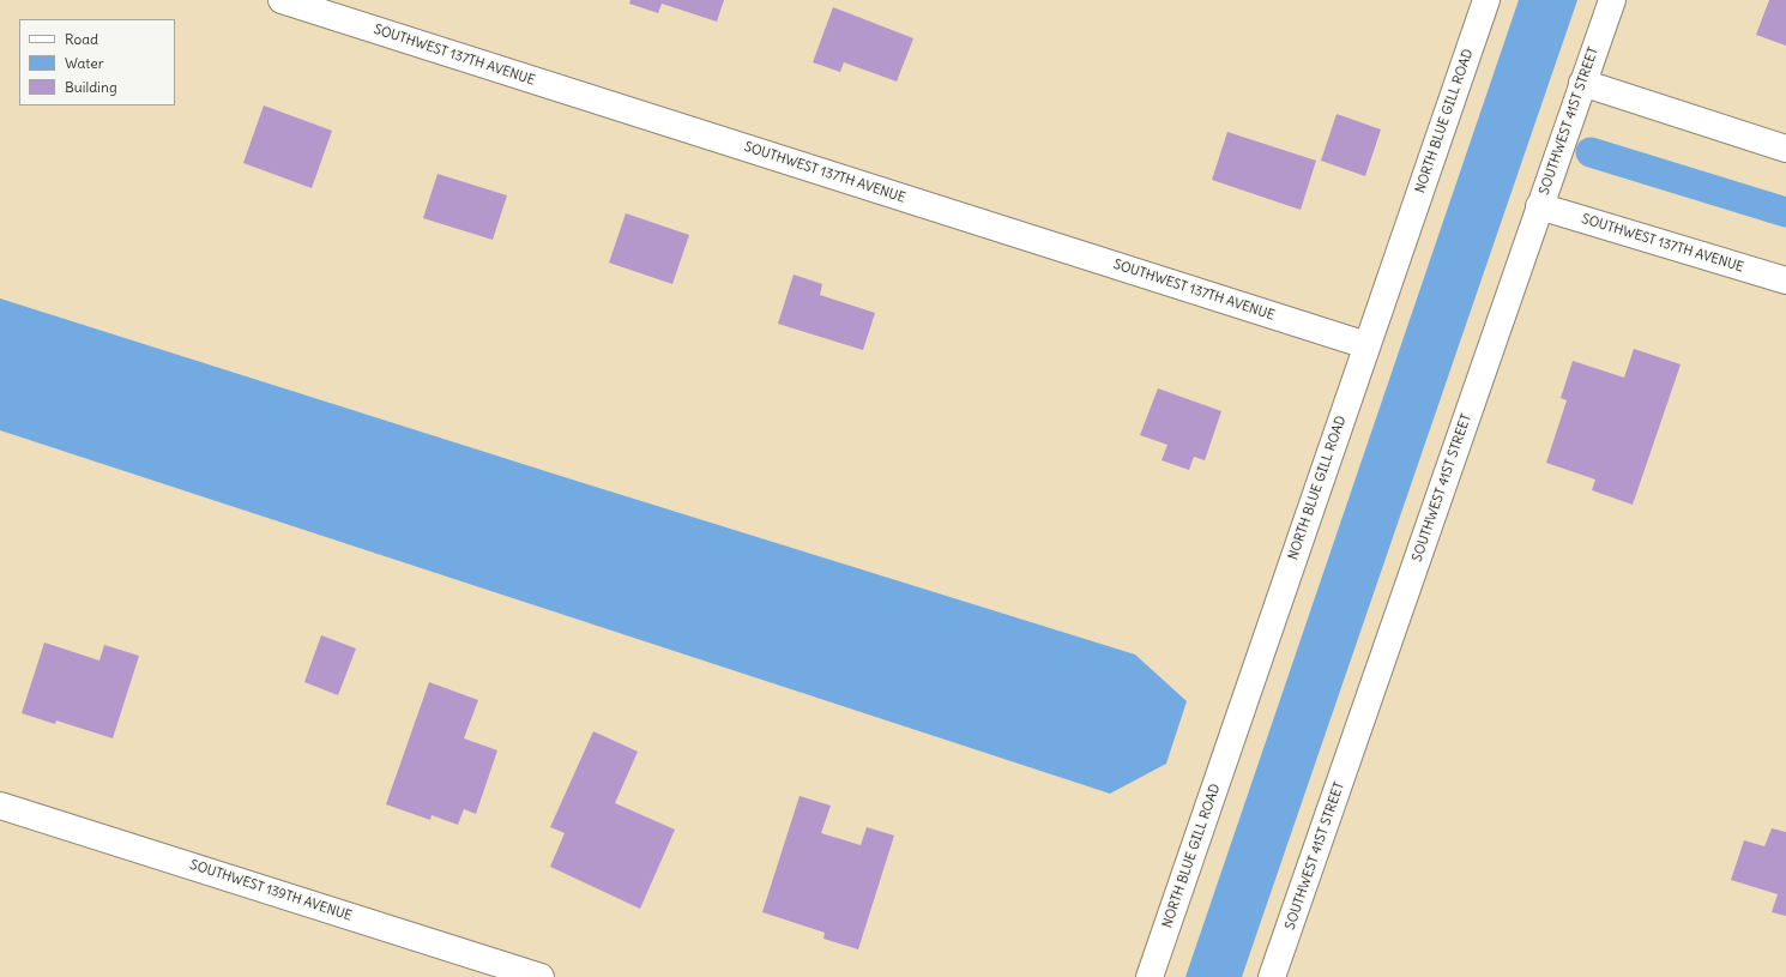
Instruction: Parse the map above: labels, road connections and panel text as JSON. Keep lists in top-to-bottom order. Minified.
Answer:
{"streets":{"street":["SOUTHWEST 137TH AVENUE","NORTH BLUE GILL ROAD","SOUTHWEST 41ST STREET","SOUTHWEST 139TH AVENUE"]},"crossings":[["SOUTHWEST 137TH AVENUE","NORTH BLUE GILL ROAD"],["SOUTHWEST 137TH AVENUE","SOUTHWEST 41ST STREET"]],"legend":["Road","Water","Building"]}
